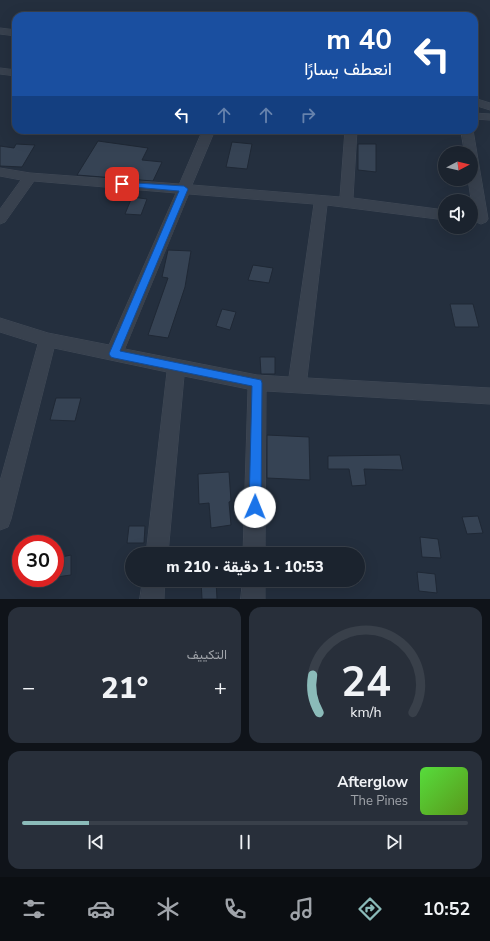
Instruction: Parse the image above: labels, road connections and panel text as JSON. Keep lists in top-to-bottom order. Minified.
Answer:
{"north":"right","page":{"turn":["40 m","انعطف يسارًا"],"limit":"30","trip":"10:53 · 1 دقيقة · 210 m","tile":"التكييف","heat":["−","21°","+"],"song":["Afterglow","The Pines"],"tabs":"10:52","gauge":["24","km/h"]}}
